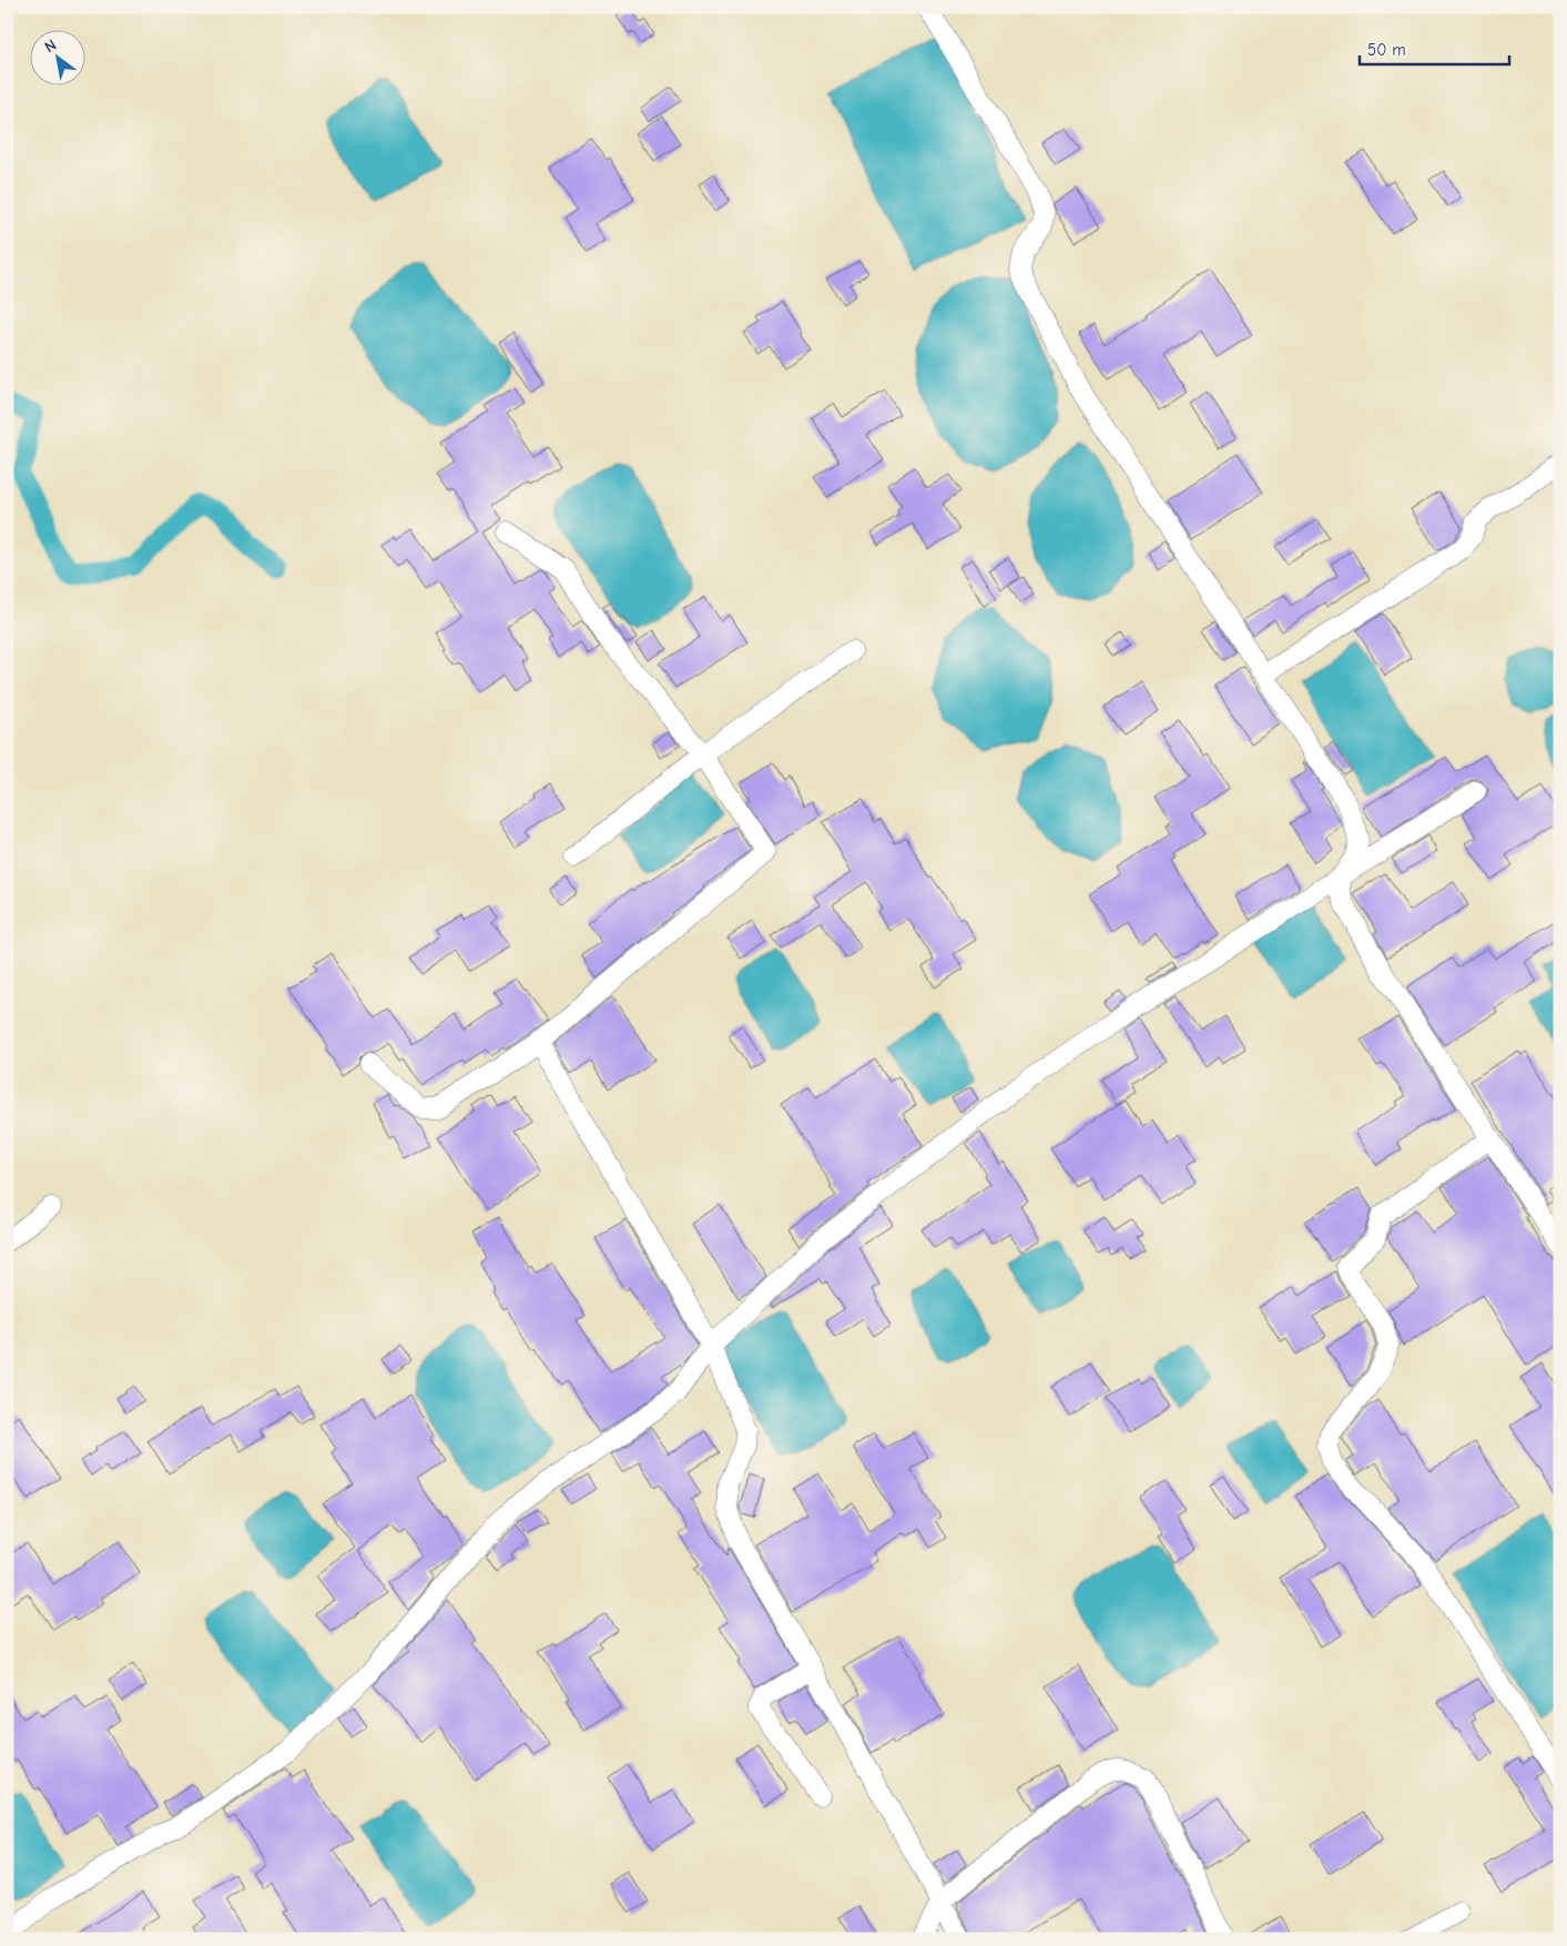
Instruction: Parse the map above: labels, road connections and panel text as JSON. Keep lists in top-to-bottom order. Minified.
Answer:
{"scale_bar":"50 m","north":"top left"}
